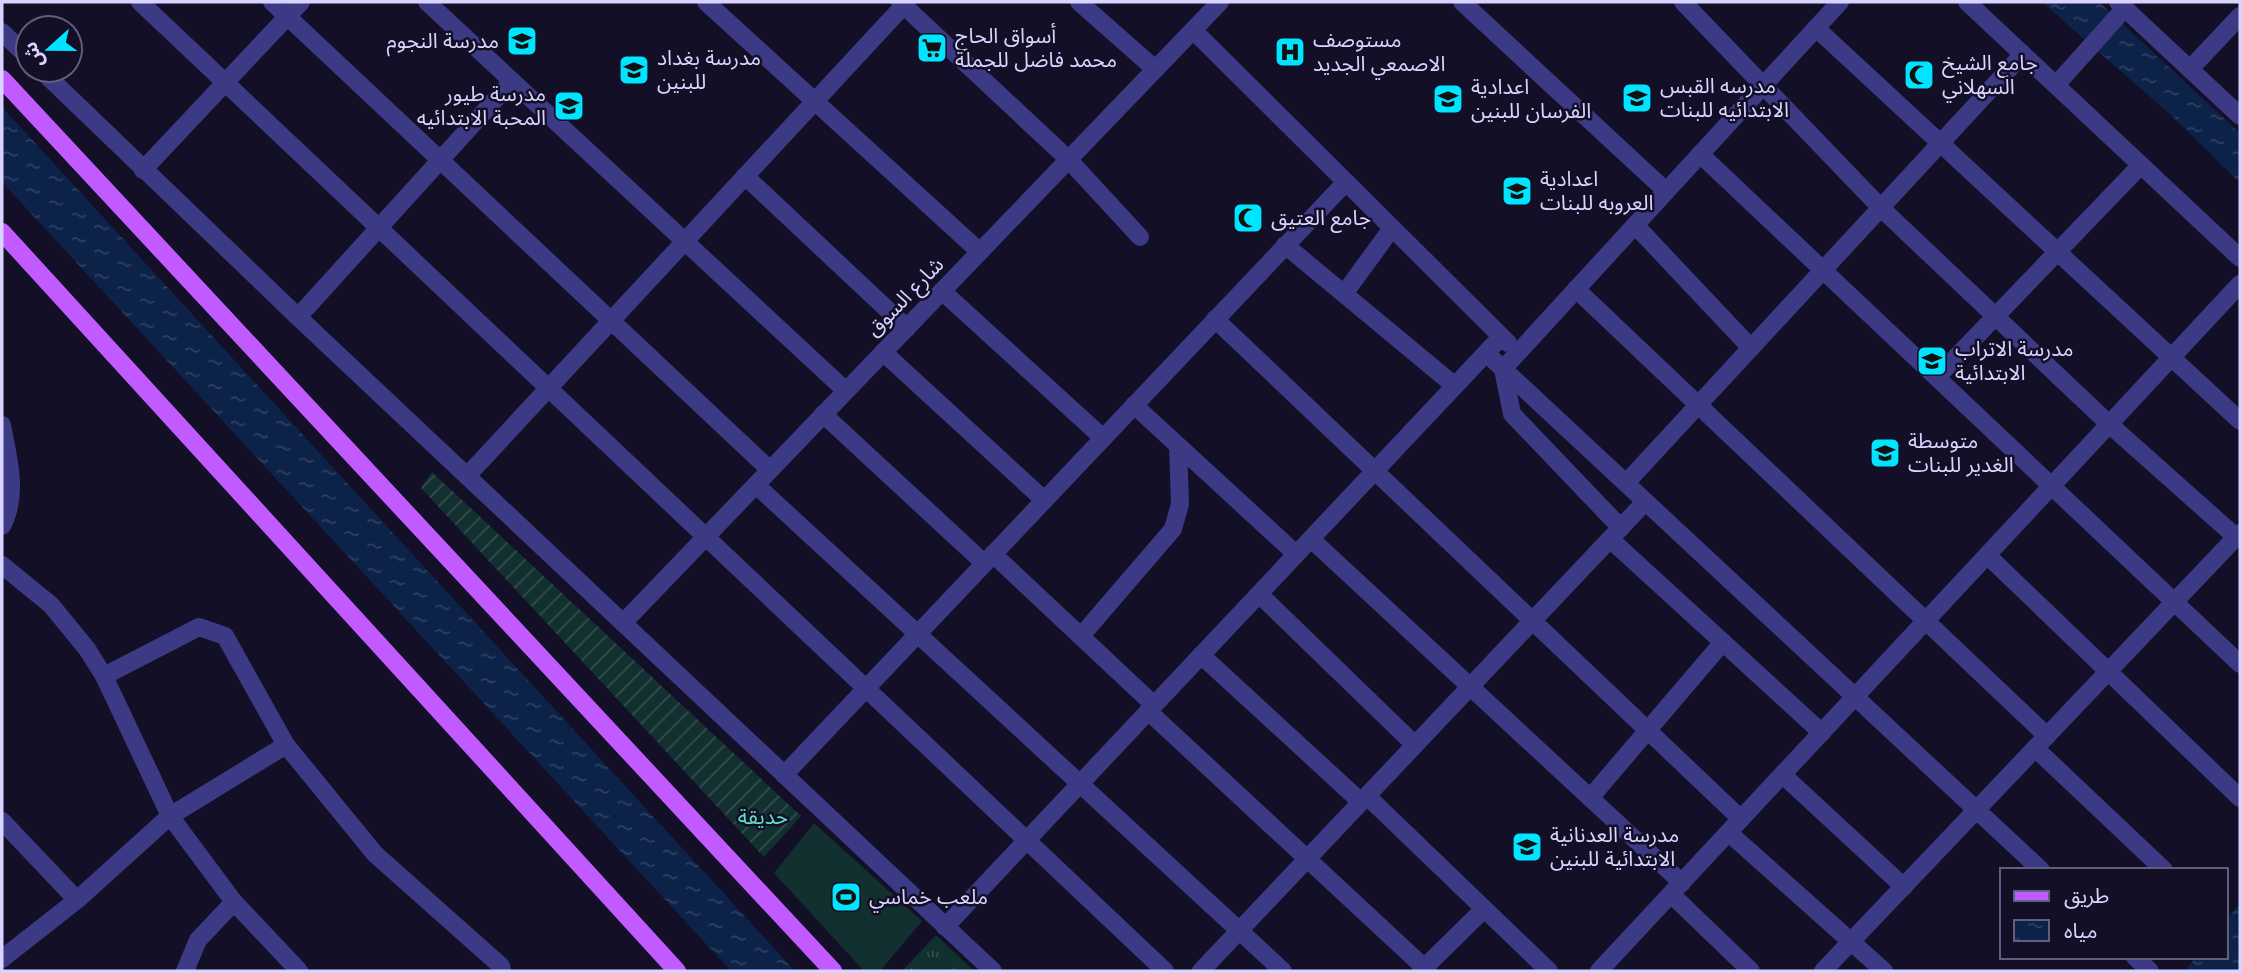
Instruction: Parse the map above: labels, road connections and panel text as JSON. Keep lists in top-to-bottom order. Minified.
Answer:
{"streets":{"street":["شارع السوق"]},"parks":["حديقة"],"places":{"school or university":["مدرسة النجوم","مدرسة بغداد للبنين","مدرسه القبس الابتدائيه للبنات","اعدادية الفرسان للبنين","مدرسة طيور المحبة الابتدائيه","اعدادية العروبه للبنات","مدرسة الاتراب الابتدائية","متوسطة الغدير للبنات","مدرسة العدنانية الابتدائية للبنين"],"supermarket":["أسواق الحاج محمد فاضل للجملة"],"hospital":["مستوصف الاصمعي الجديد"],"mosque":["جامع الشيخ السهلاني","جامع العتيق"],"sports":["ملعب خماسي"]},"legend":["طريق","مياه"],"north":"left"}
